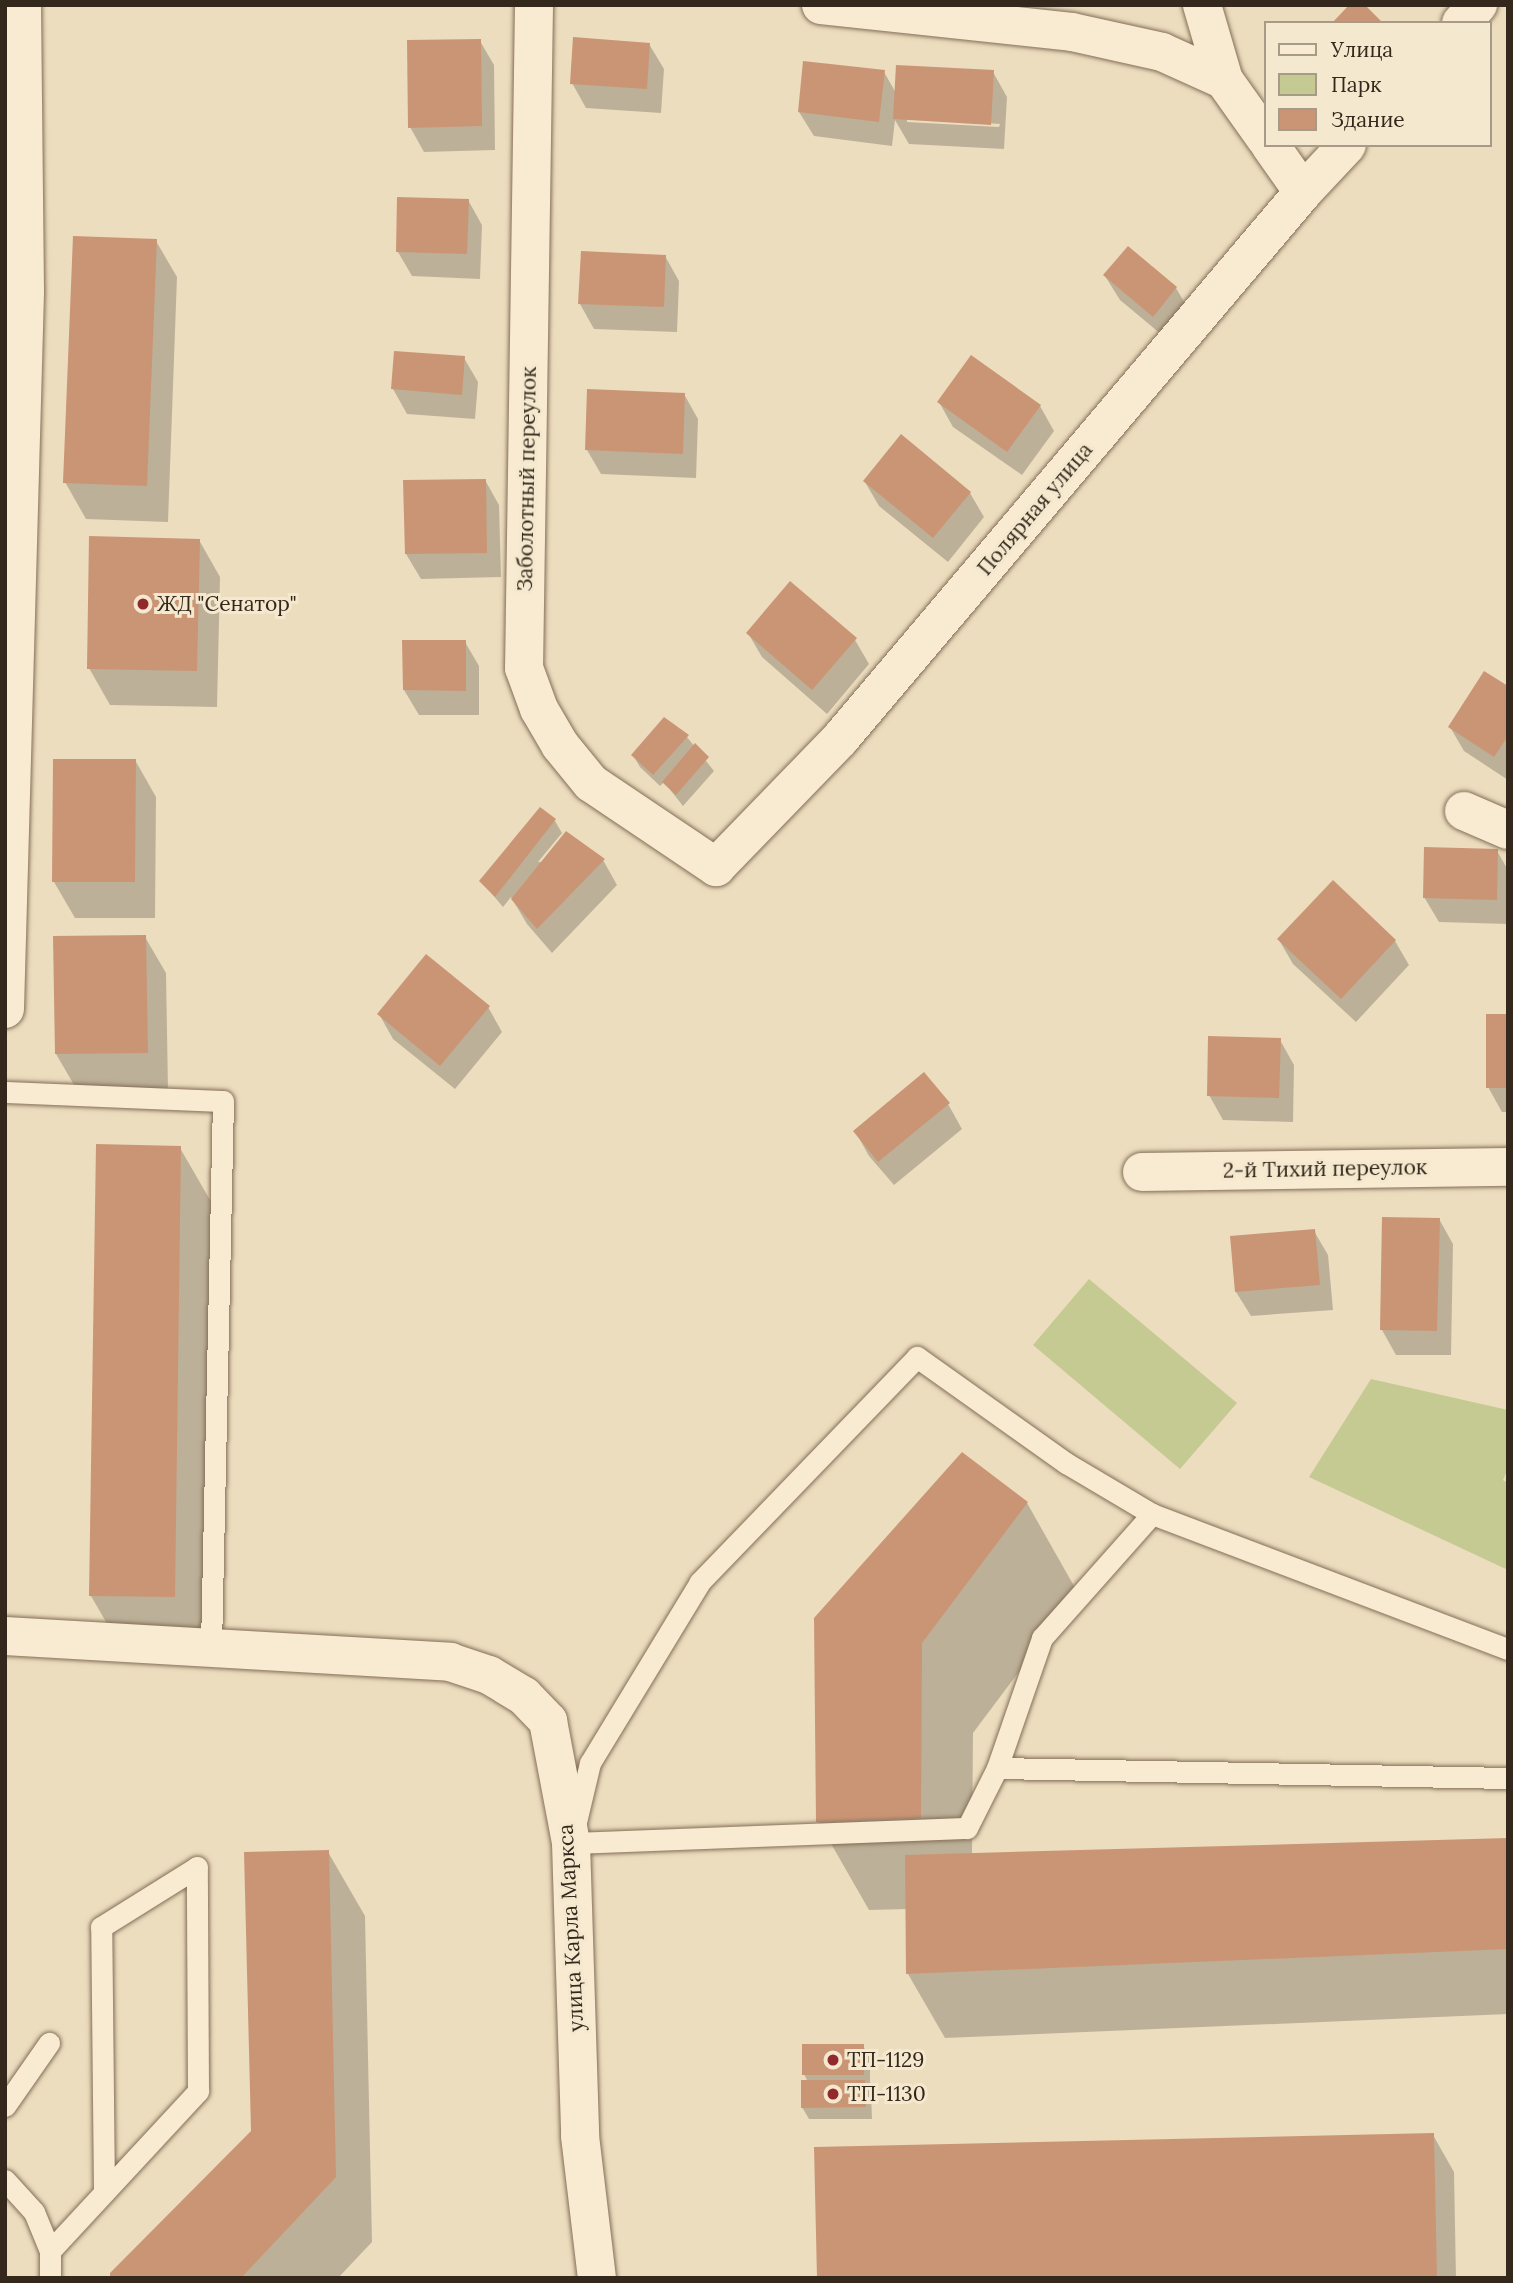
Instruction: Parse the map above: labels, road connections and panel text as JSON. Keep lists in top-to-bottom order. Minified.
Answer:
{"streets":{"street":["Заболотный переулок","Полярная улица","2-й Тихий переулок","улица Карла Маркса"]},"crossings":[["Заболотный переулок","Полярная улица"]],"places":["ЖД \"Сенатор\"","ТП-1129","ТП-1130"],"legend":["Улица","Парк","Здание"]}
